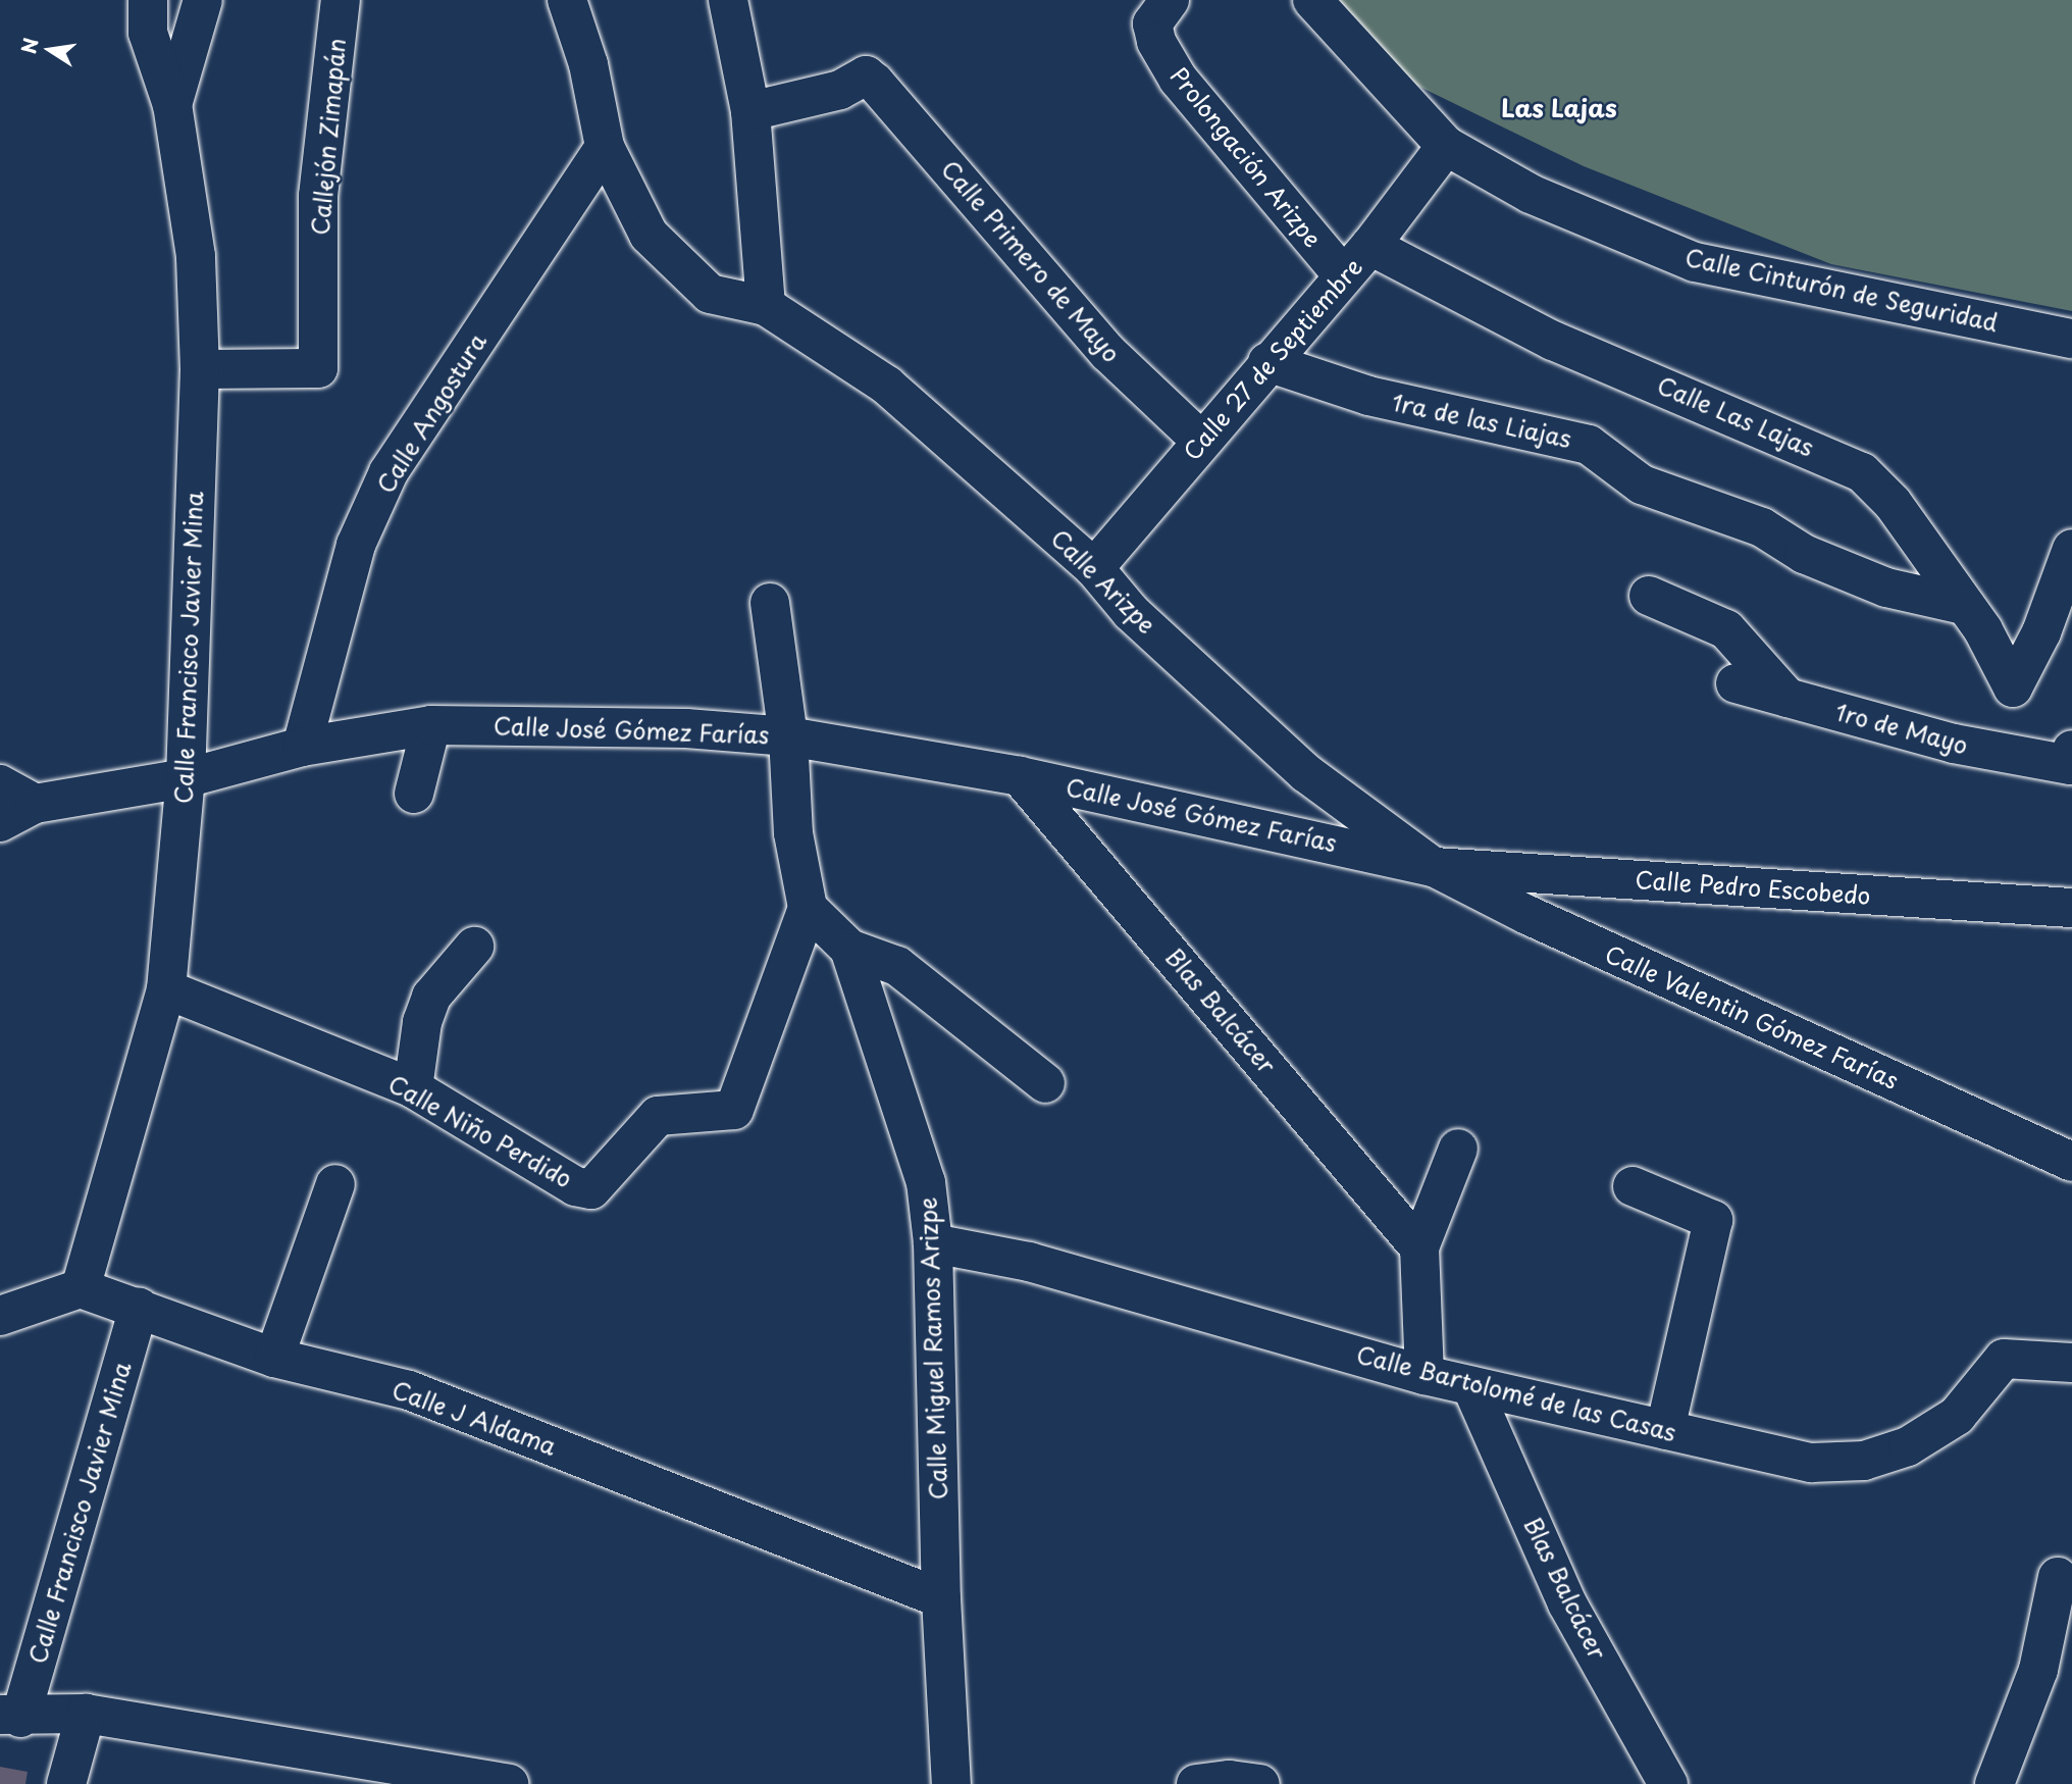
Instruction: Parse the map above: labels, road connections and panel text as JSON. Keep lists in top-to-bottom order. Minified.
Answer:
{"streets":{"street":["Callejón Zimapán","Prolongación Arizpe","Calle Primero de Mayo","Calle Cinturón de Seguridad","Calle 27 de Septiembre","Calle Angostura","Calle Las Lajas","1ra de las Liajas","Calle Arizpe","Calle Francisco Javier Mina","1ro de Mayo","Calle José Gómez Farías","Calle Pedro Escobedo","Blas Balcácer","Calle Valentin Gómez Farías","Calle Niño Perdido","Calle Miguel Ramos Arizpe","Calle Bartolomé de las Casas","Calle J Aldama"]},"crossings":[["Callejón Zimapán","Calle Francisco Javier Mina"],["Prolongación Arizpe","Calle 27 de Septiembre"],["Calle Primero de Mayo","Calle 27 de Septiembre"],["Calle Cinturón de Seguridad","Calle 27 de Septiembre"],["Calle 27 de Septiembre","Calle Las Lajas"],["Calle 27 de Septiembre","1ra de las Liajas"],["Calle 27 de Septiembre","Calle Arizpe"],["Calle Angostura","Calle José Gómez Farías"],["Calle Las Lajas","1ra de las Liajas"],["Calle Arizpe","Calle José Gómez Farías"],["Calle Arizpe","Calle Pedro Escobedo"],["Calle Arizpe","Calle Valentin Gómez Farías"],["Calle Francisco Javier Mina","Calle José Gómez Farías"],["Calle Francisco Javier Mina","Calle Niño Perdido"],["Calle Francisco Javier Mina","Calle J Aldama"],["Calle José Gómez Farías","Calle Pedro Escobedo"],["Calle José Gómez Farías","Blas Balcácer"],["Calle José Gómez Farías","Calle Valentin Gómez Farías"],["Calle Pedro Escobedo","Calle Valentin Gómez Farías"],["Blas Balcácer","Calle Bartolomé de las Casas"],["Calle Niño Perdido","Calle Miguel Ramos Arizpe"],["Calle Miguel Ramos Arizpe","Calle Bartolomé de las Casas"],["Calle Miguel Ramos Arizpe","Calle J Aldama"]],"districts":["Las Lajas"],"north":"left"}
